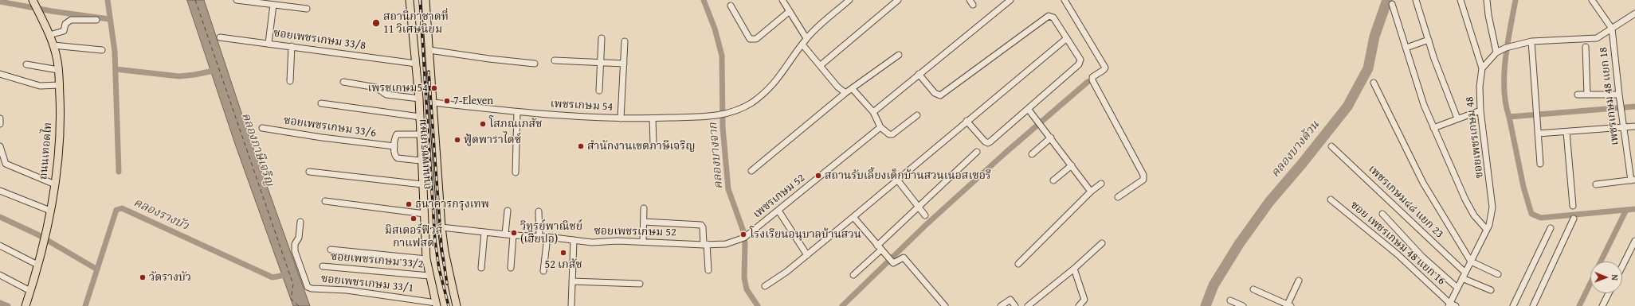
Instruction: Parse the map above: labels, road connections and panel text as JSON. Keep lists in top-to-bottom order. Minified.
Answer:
{"streets":{"main road":["ถนนเทอดไท","ถนนเพชรเกษม"],"street":["ซอยเพชรเกษม 33/8","เพชรเกษม 48 แยก 18","เพชรเกษม 54","ซอยเพชรเกษม 33/6","ซอยเพชรเกษม 48","เพชรเกษม 52","เพชรเกษม๔๘ แยก 23","ซอยเพชรเกษม 52","ซอย เพชรเกษม 48 แยก 16","ซอยเพชรเกษม 33/2","ซอยเพชรเกษม 33/1"]},"crossings":[["ซอยเพชรเกษม 33/8","ถนนเพชรเกษม"],["เพชรเกษม 54","ถนนเพชรเกษม"],["ซอยเพชรเกษม 48","เพชรเกษม๔๘ แยก 23"],["ซอยเพชรเกษม 48","ซอย เพชรเกษม 48 แยก 16"],["ถนนเพชรเกษม","ซอยเพชรเกษม 52"],["ถนนเพชรเกษม","ซอยเพชรเกษม 33/2"],["ถนนเพชรเกษม","ซอยเพชรเกษม 33/1"],["เพชรเกษม 52","ซอยเพชรเกษม 52"]],"water":["คลองภาษีเจริญ","คลองบางด้วน","คลองบางจาก","คลองรางบัว"],"places":["สถานีกาชาดที่ 11 วิเศษนิยม","เพรชเกษม54","7-Eleven","โสภณเภสัช","ฟู้ดพาราไดซ์","สำนักงานเขตภาษีเจริญ","สถานรับเลี้ยงเด็กบ้านสวนเนอสเซอรี","ธนาคารกรุงเทพ","มิสเตอร์ฟิวส์ กาแฟสด","วิทูรย์พาณิชย์ (เฮียปอ)","โรงเรียนอนุบาลบ้านสวน","52 เภสัช","วัดรางบัว"],"north":"right"}
